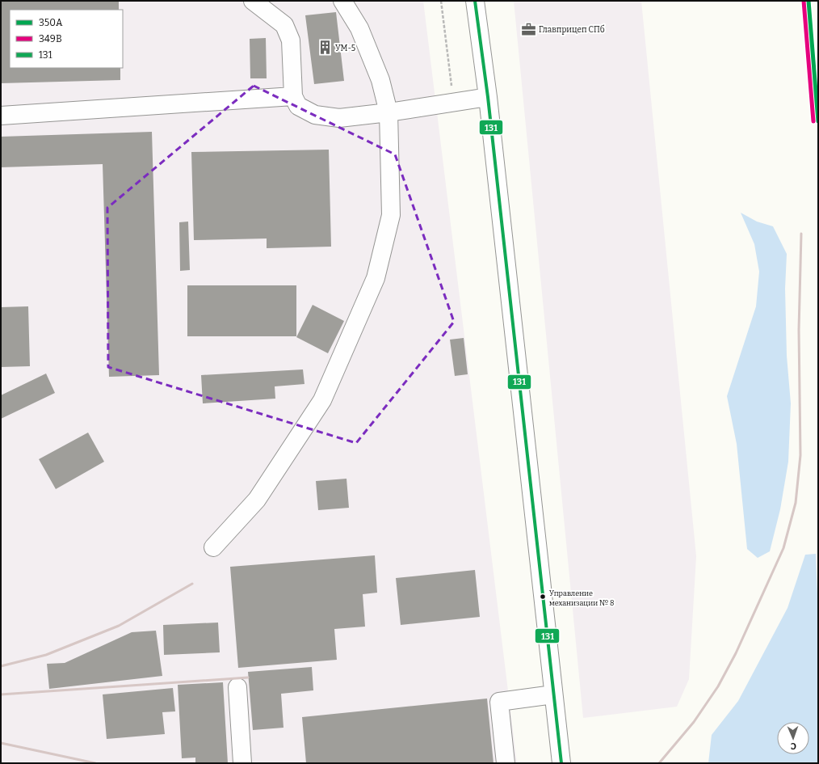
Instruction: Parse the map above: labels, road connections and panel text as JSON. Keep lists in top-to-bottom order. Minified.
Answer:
{"places":{"office":["Главприцеп СПб"],"building":["УМ-5"],"other":["Управление механизации № 8"]},"lines":["transit line 350А","transit line 349В","transit line 131"],"legend":["350А","349В","131"],"north":"bottom"}
